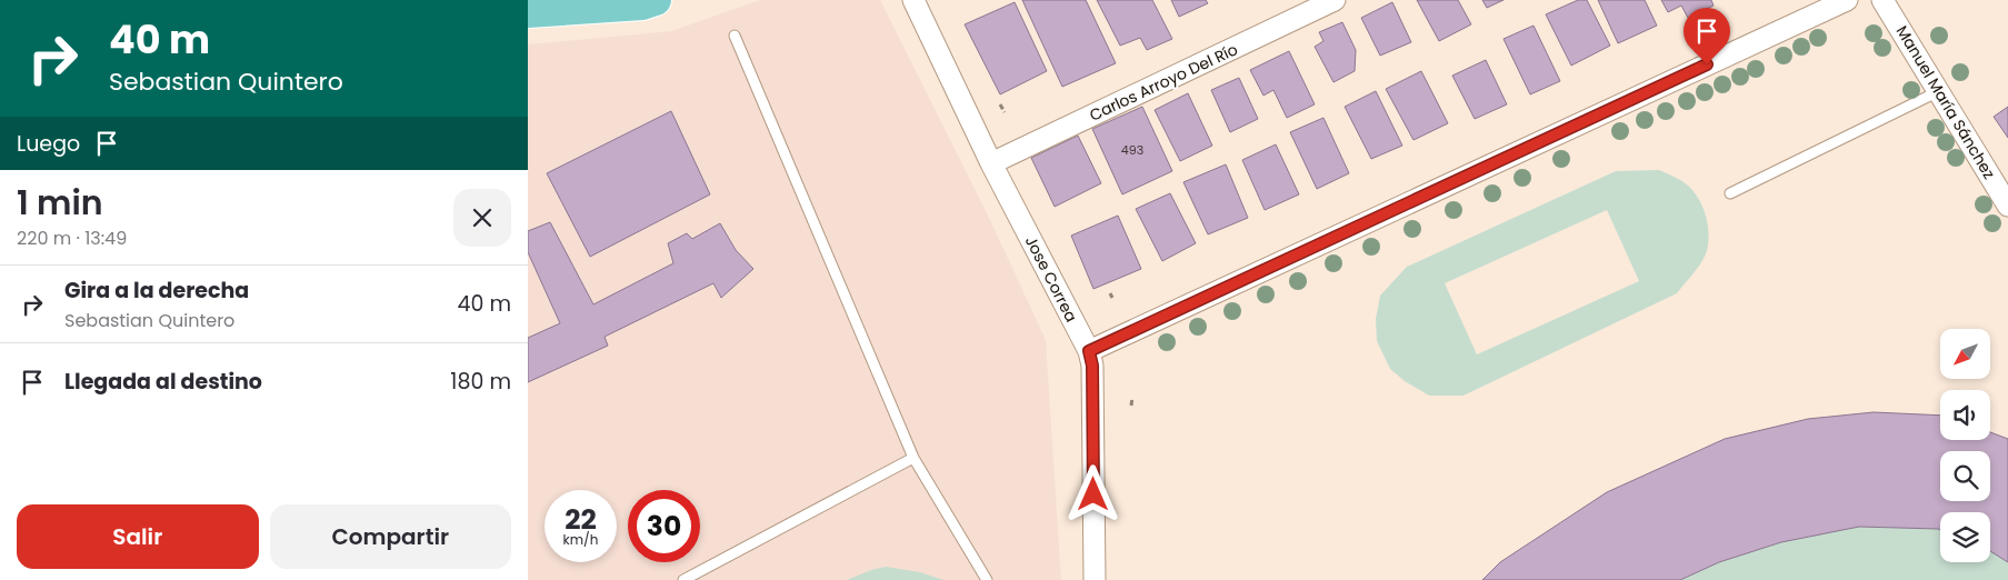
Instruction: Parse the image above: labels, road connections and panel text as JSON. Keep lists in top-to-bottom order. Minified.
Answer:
{"streets":{"street":["Carlos Arroyo Del Río","Manuel María Sánchez","Jose Correa"]},"crossings":[["Carlos Arroyo Del Río","Jose Correa"]],"house_numbers":["493"],"north":"bottom left","page":{"turn":["40 m","Sebastian Quintero"],"then":"Luego","heading":["1 min","220 m · 13:49"],"list":[{"name":"Gira a la derecha","note":"Sebastian Quintero","value":"40 m"},{"name":"Llegada al destino","value":"180 m"}],"speed":"22 km/h","limit":"30","buttons":["Salir","Compartir"]}}
